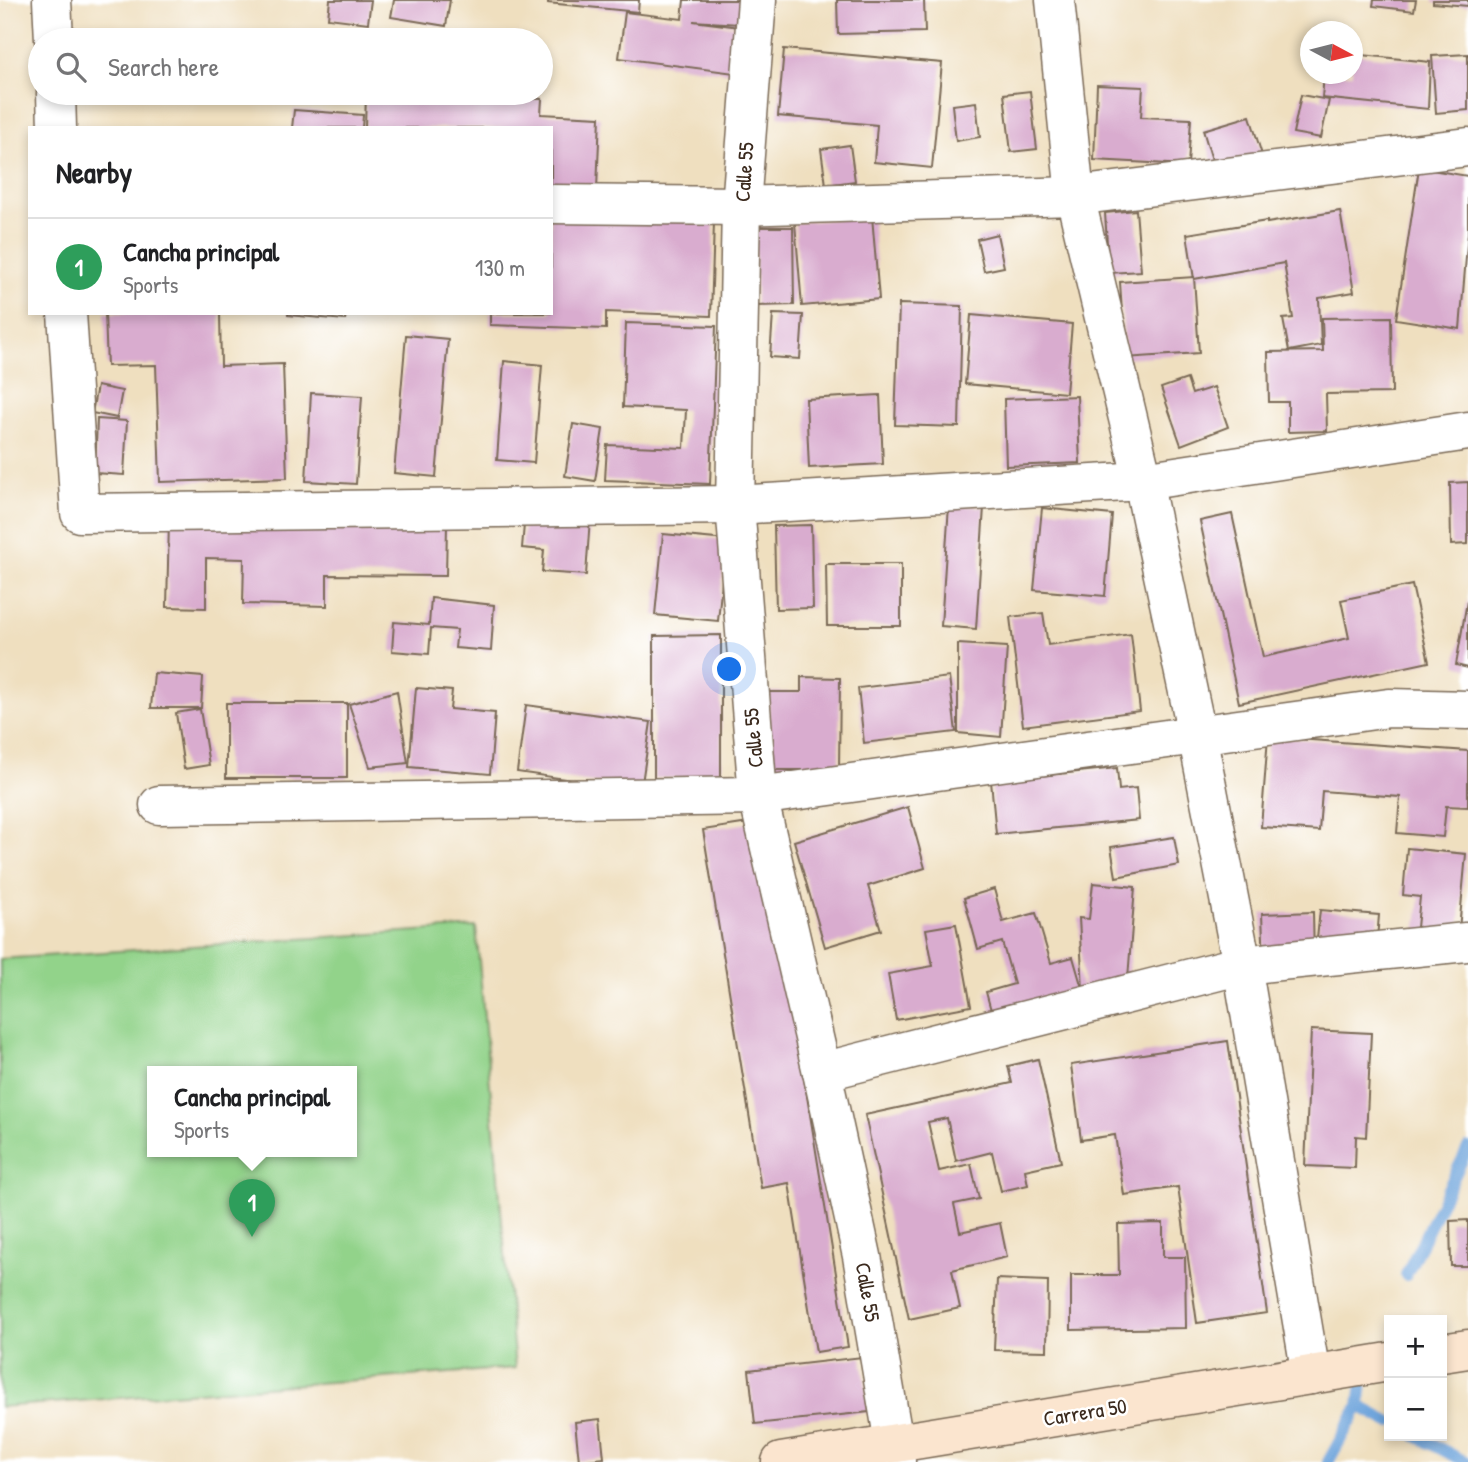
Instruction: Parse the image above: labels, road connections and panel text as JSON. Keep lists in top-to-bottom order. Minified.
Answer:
{"streets":{"main road":["Carrera 50"],"street":["Calle 55"]},"crossings":[["Calle 55","Carrera 50"]],"north":"right","page":{"search":"Search here","heading":"Nearby","list":[{"mark":"1","name":"Cancha principal","note":"Sports","value":"130 m"}],"popup":["Cancha principal","Sports"],"pins":"1","map_buttons":["+","−"]}}
